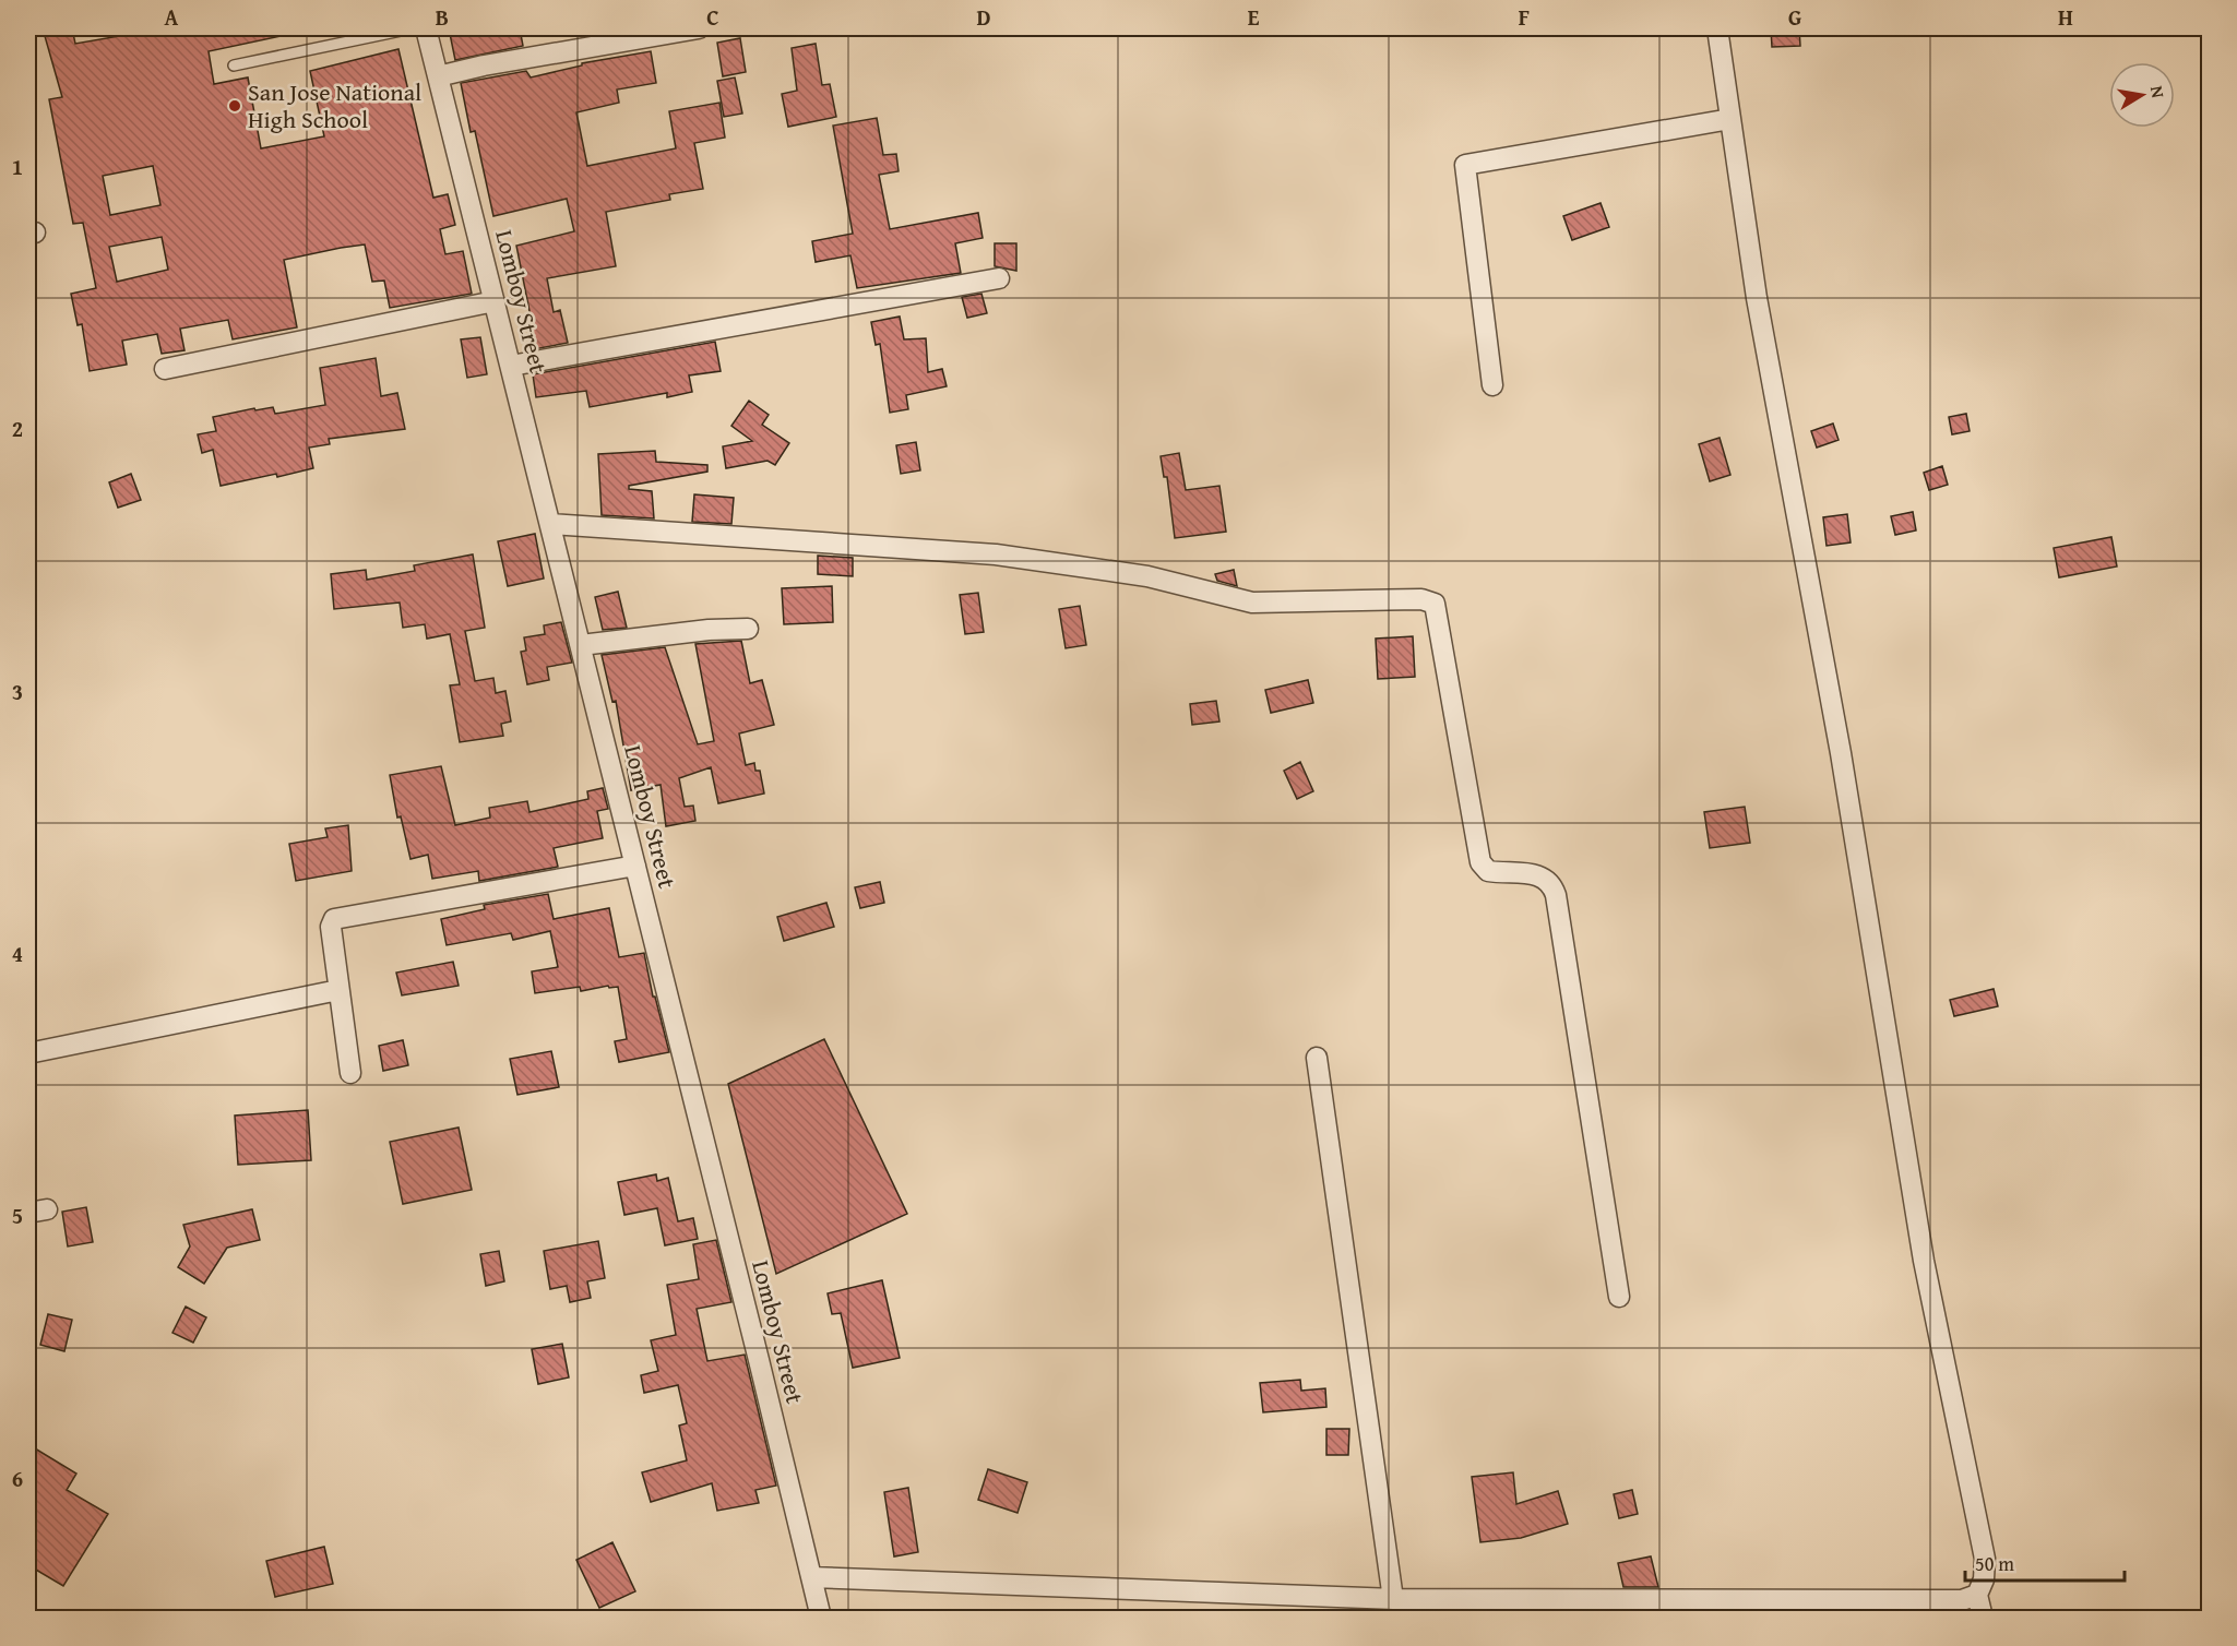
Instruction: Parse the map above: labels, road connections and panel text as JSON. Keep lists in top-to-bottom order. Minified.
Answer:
{"streets":{"street":["Lomboy Street"]},"places":["San Jose National High School"],"scale_bar":"50 m","north":"right","grid":{"columns":["A","B","C","D","E","F","G","H"],"rows":["1","2","3","4","5","6"]}}
